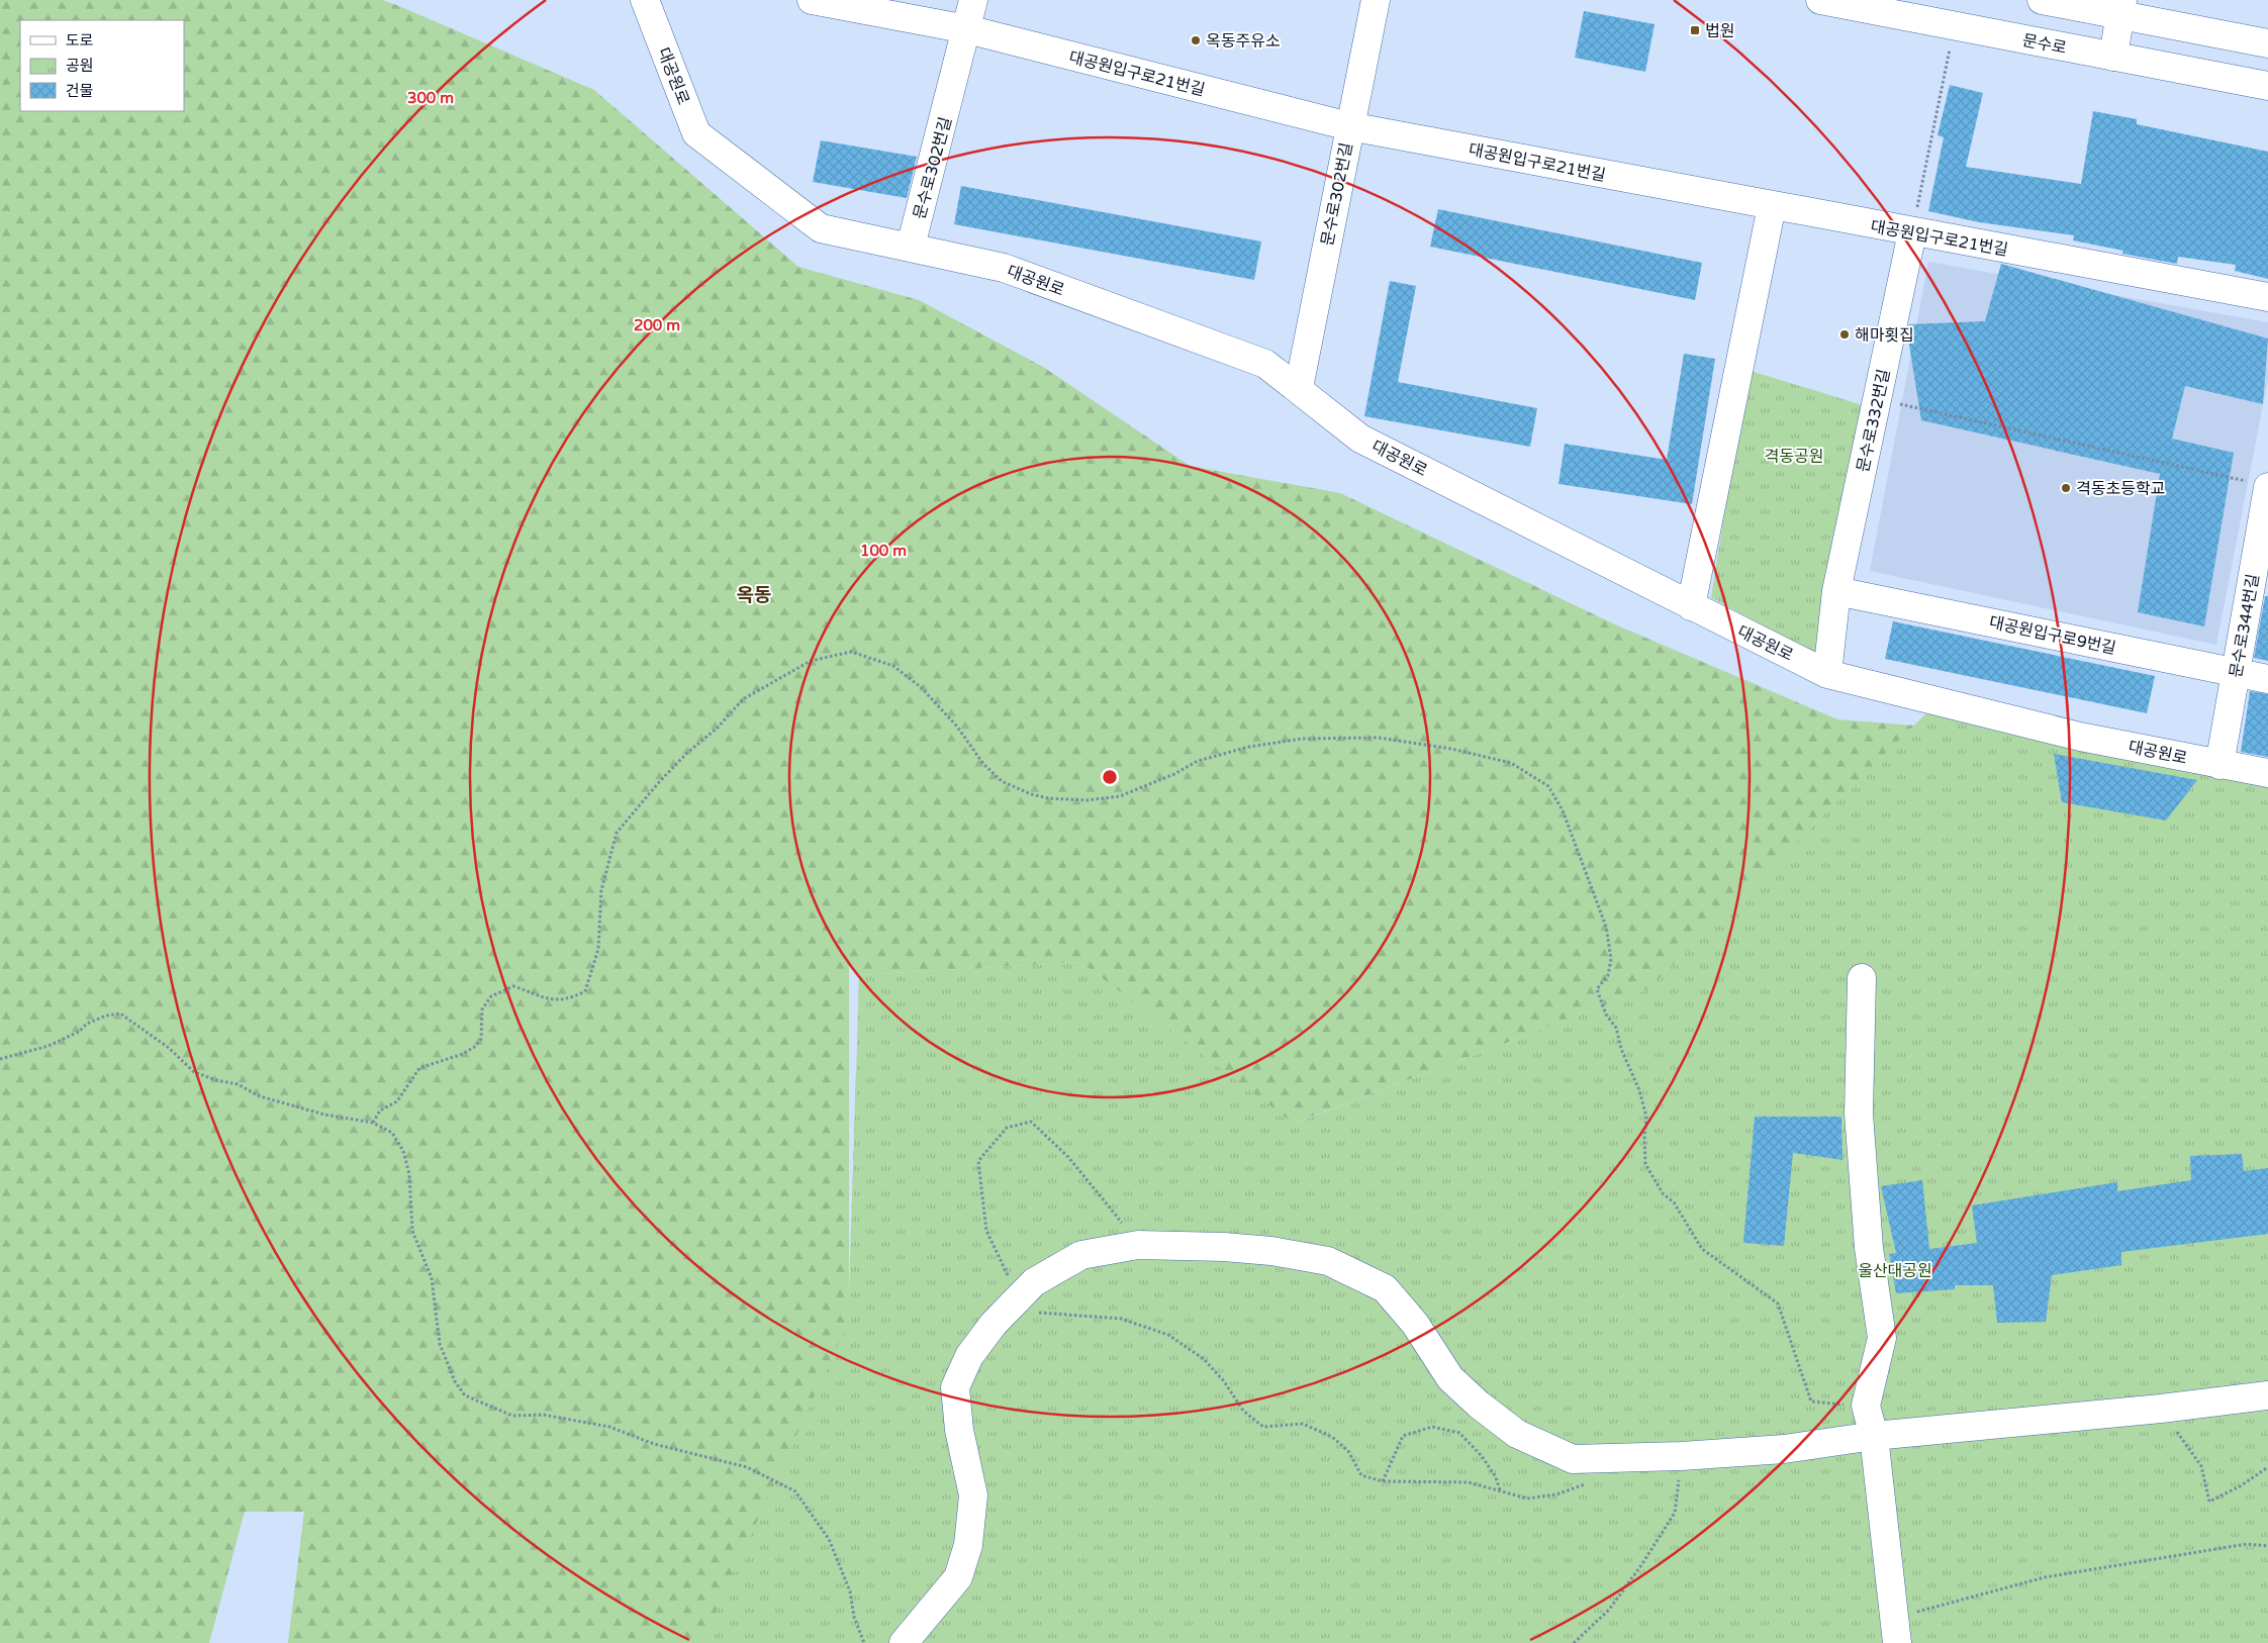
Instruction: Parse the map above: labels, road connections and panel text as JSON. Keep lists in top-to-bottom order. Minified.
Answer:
{"streets":{"street":["문수로","대공원입구로21번길","대공원로","문수로302번길","문수로332번길","문수로344번길","대공원입구로9번길"]},"crossings":[["대공원입구로21번길","문수로302번길"],["대공원입구로21번길","문수로332번길"],["대공원로","문수로302번길"],["대공원로","문수로332번길"],["대공원로","문수로344번길"],["문수로332번길","대공원입구로9번길"],["문수로344번길","대공원입구로9번길"]],"districts":["옥동"],"parks":["격동공원","울산대공원"],"places":{"transit":["법원"],"other":["옥동주유소","해마횟집","격동초등학교"]},"legend":["도로","공원","건물"],"rings":["300 m","200 m","100 m"]}
